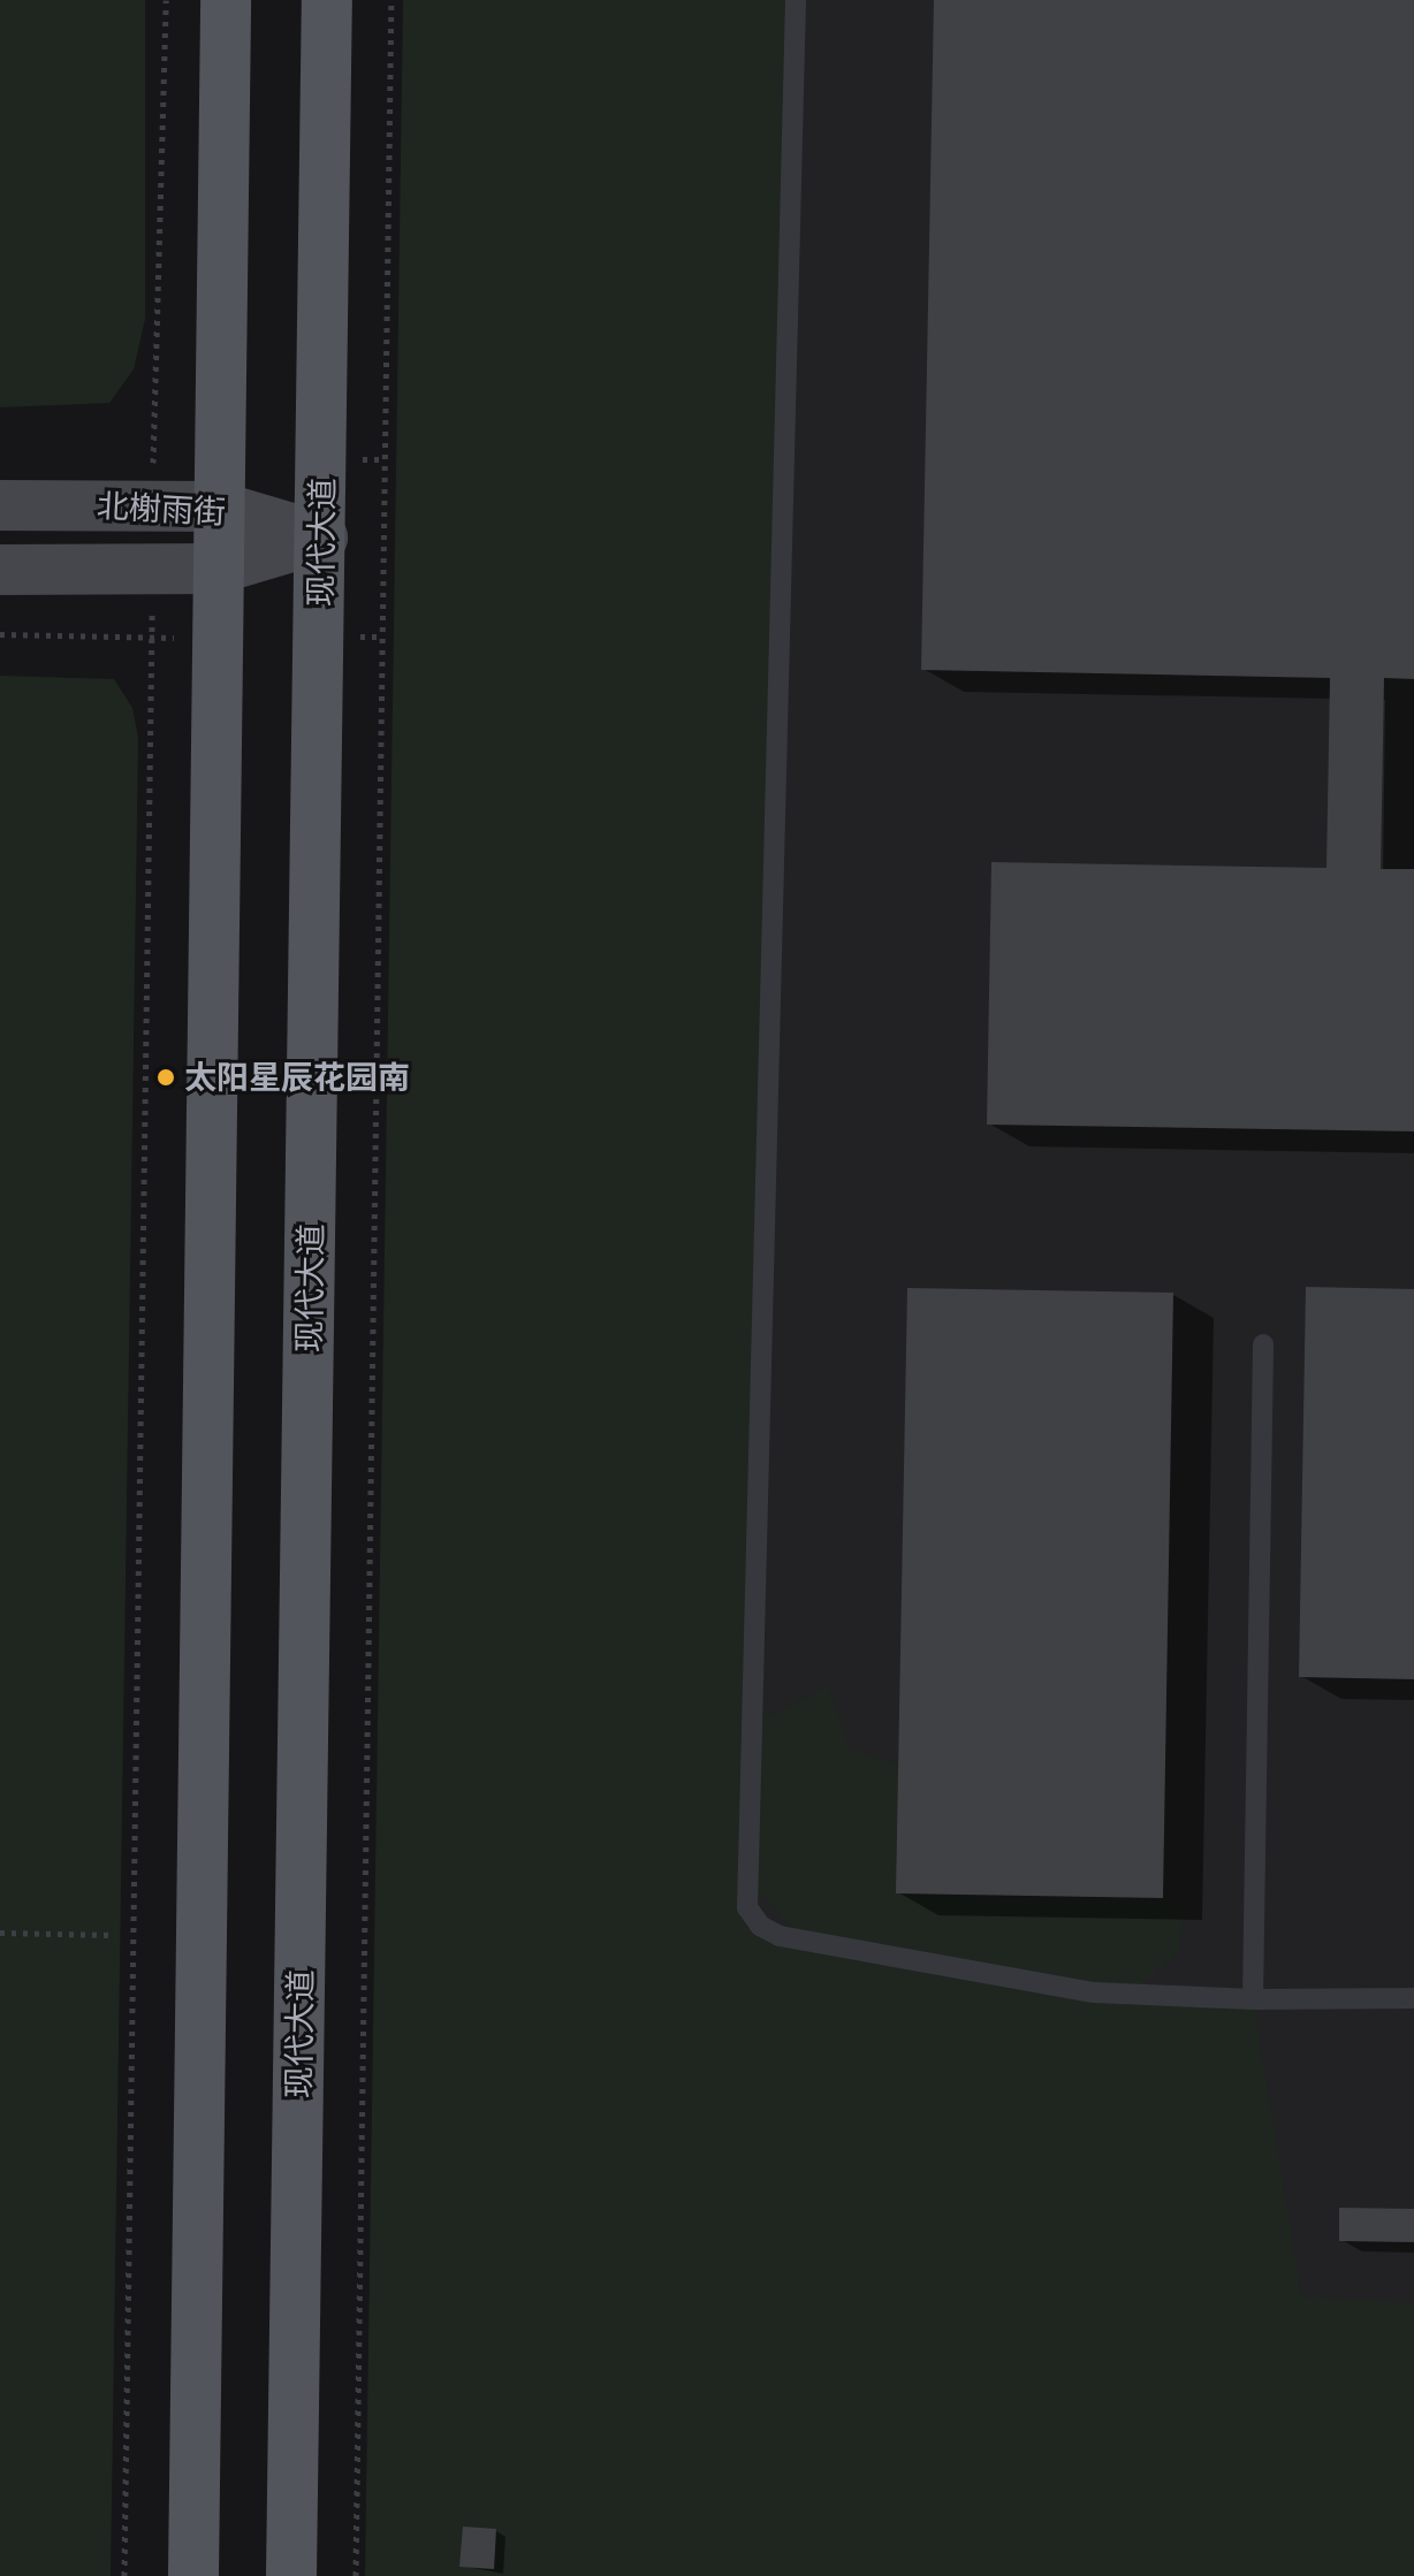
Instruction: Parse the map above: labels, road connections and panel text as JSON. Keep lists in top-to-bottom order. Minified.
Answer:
{"streets":{"main road":["北榭雨街","现代大道"]},"crossings":[["北榭雨街","现代大道"]],"places":["太阳星辰花园南"]}
